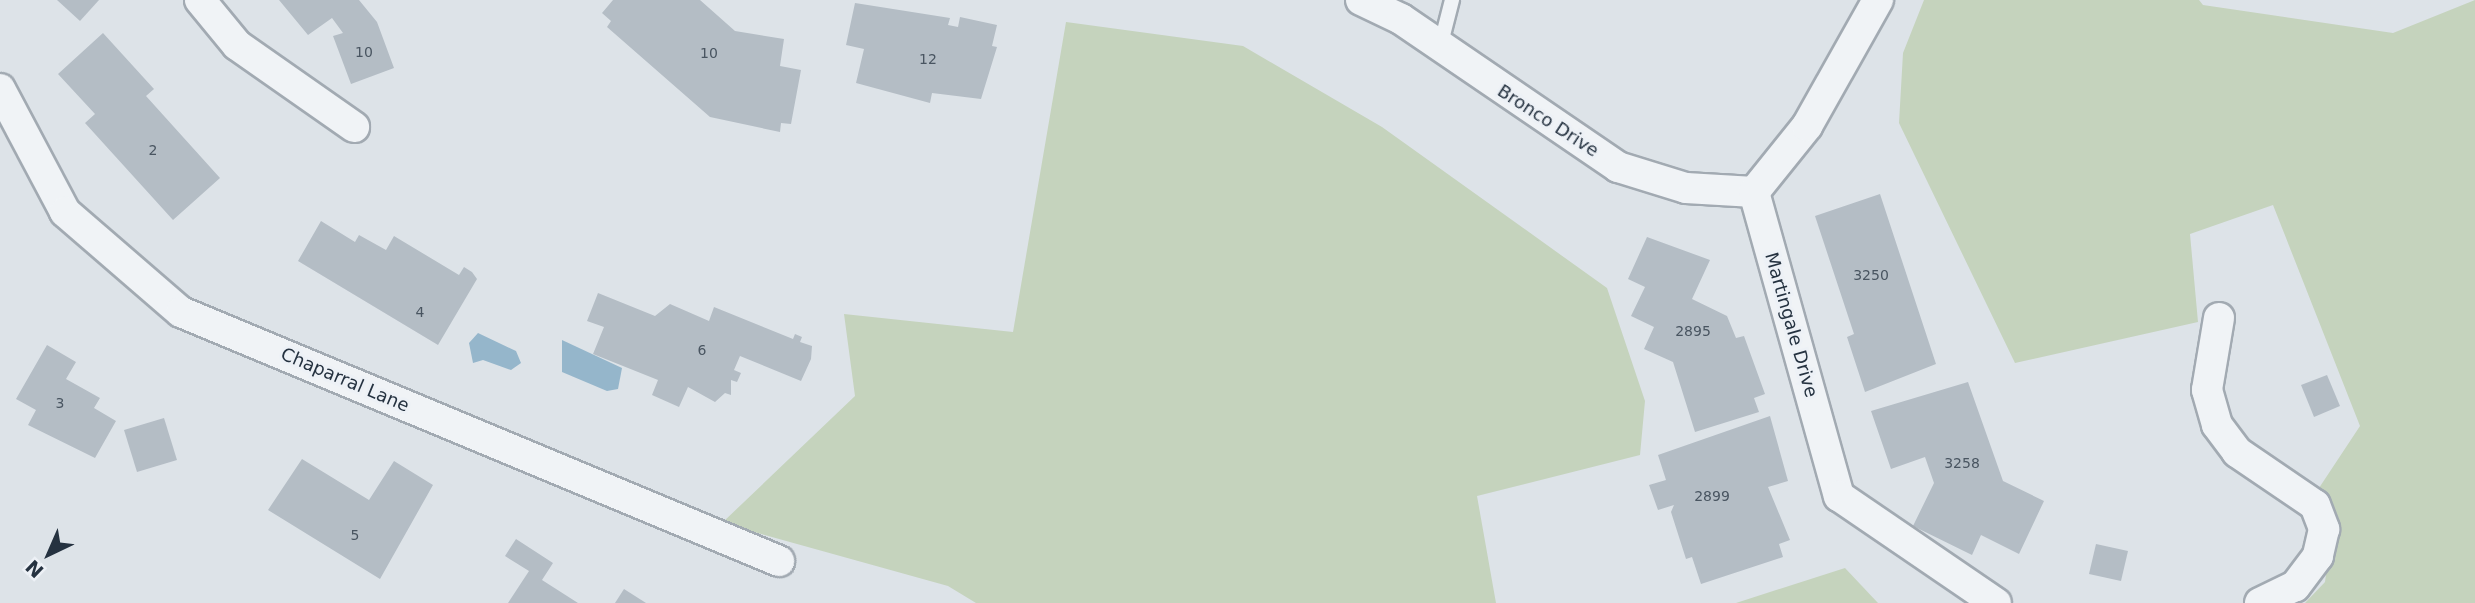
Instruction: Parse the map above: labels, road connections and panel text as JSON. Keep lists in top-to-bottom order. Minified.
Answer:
{"streets":{"street":["Bronco Drive","Martingale Drive","Chaparral Lane"]},"crossings":[["Bronco Drive","Martingale Drive"]],"house_numbers":["10","10","12","2","3250","4","2895","6","3","3258","2899","5"],"north":"bottom left"}
